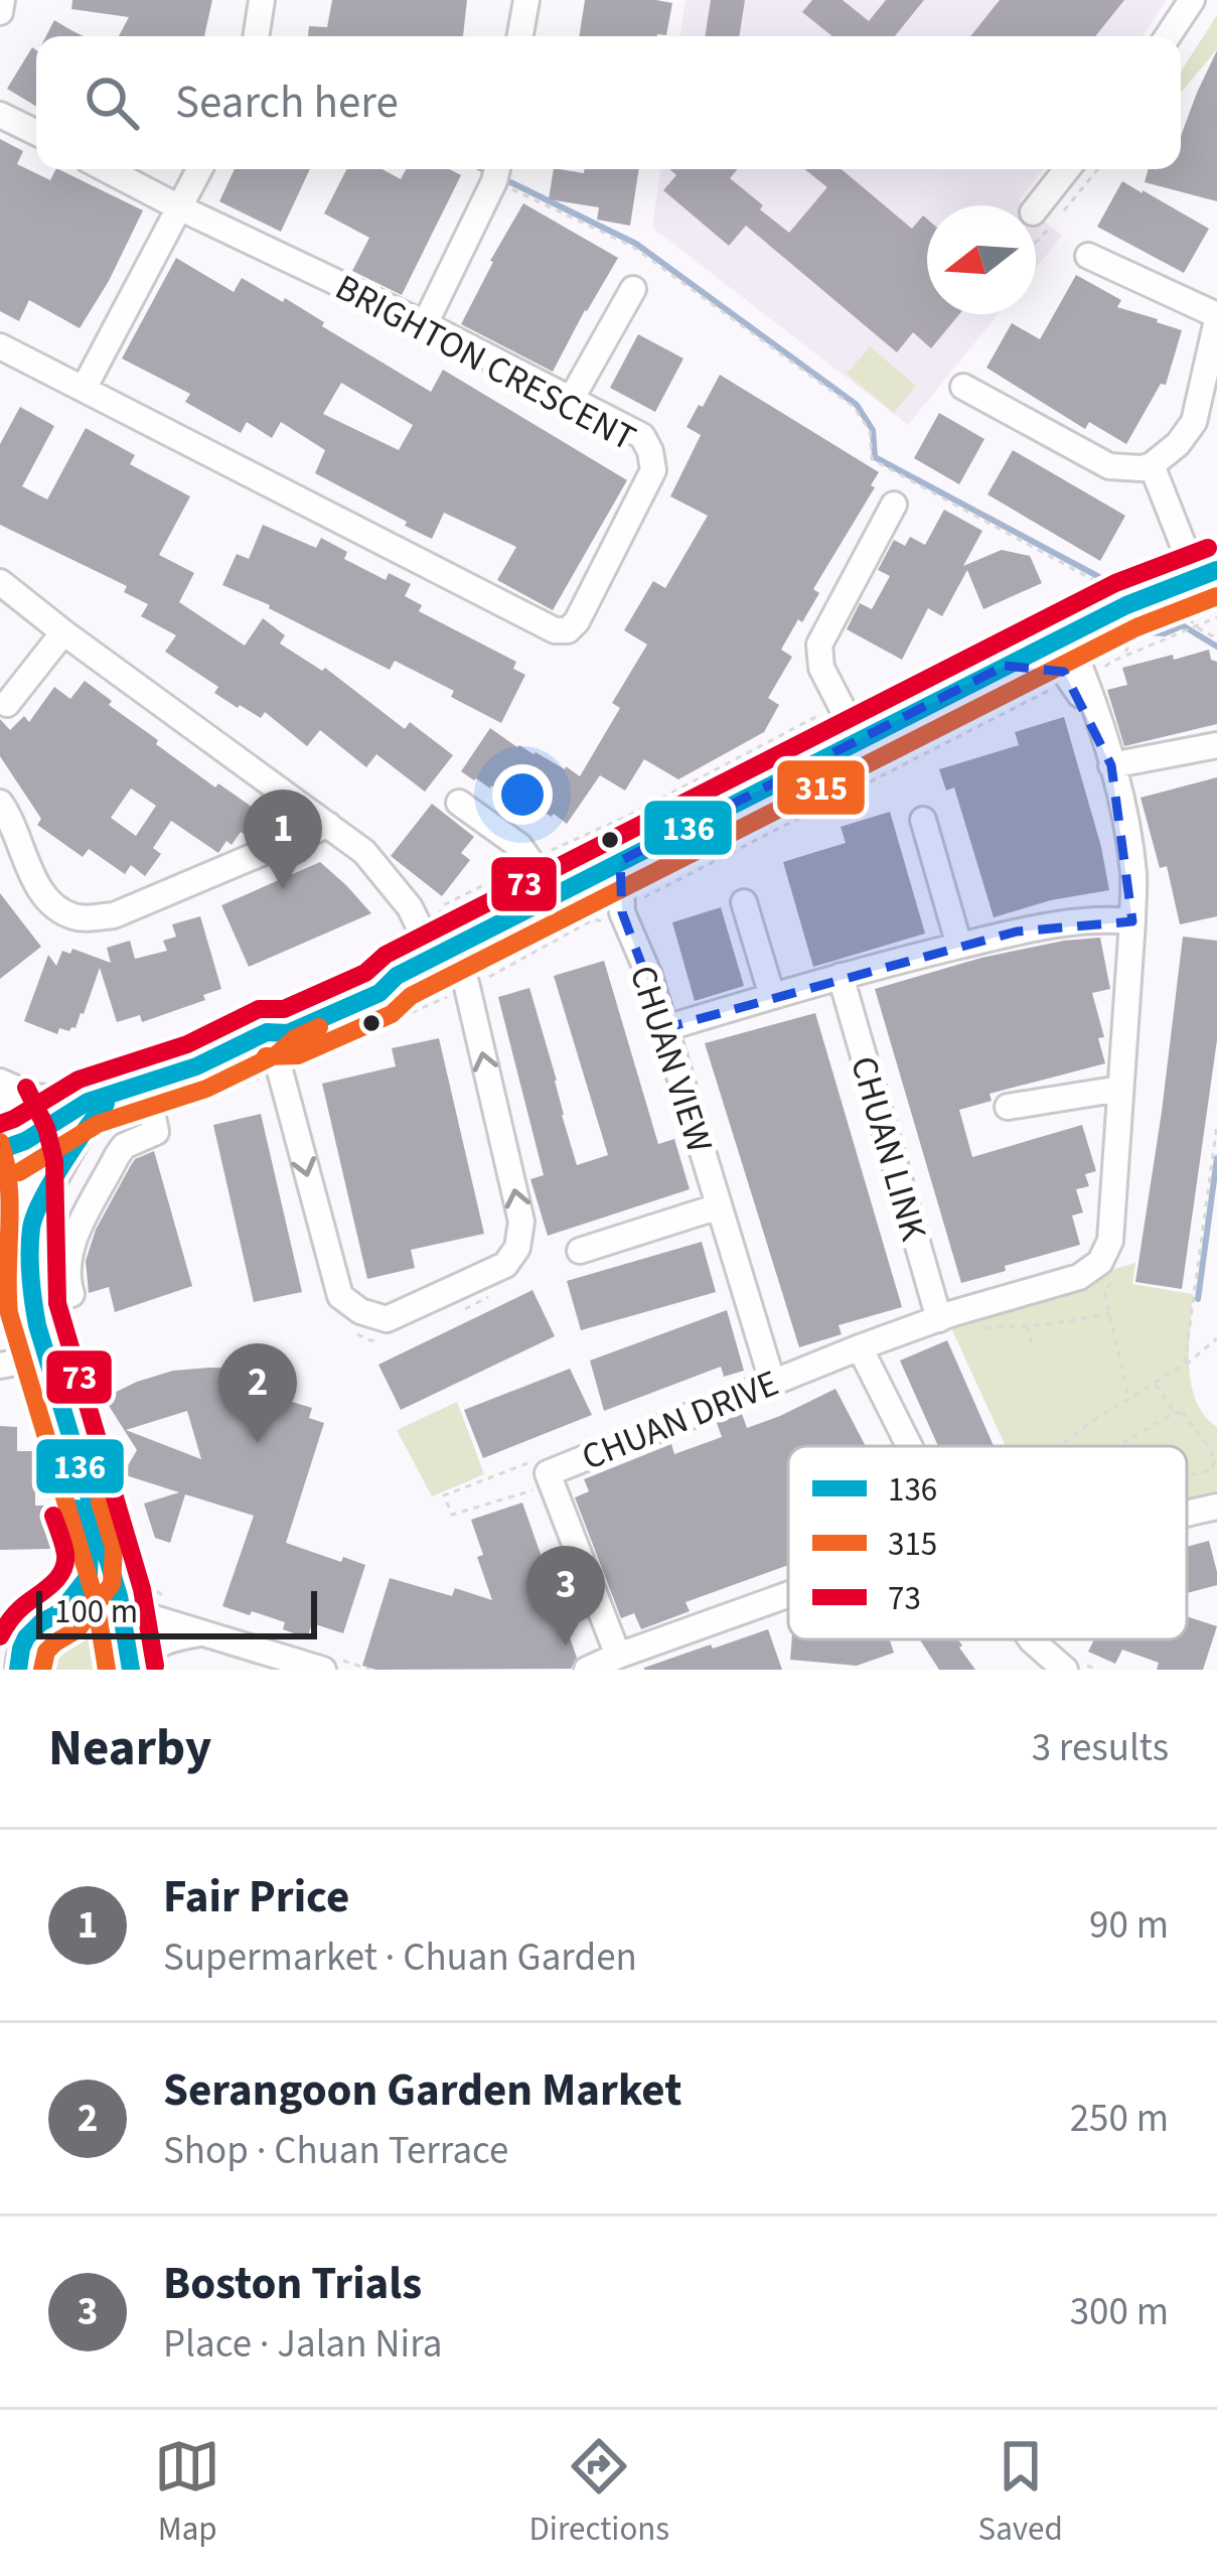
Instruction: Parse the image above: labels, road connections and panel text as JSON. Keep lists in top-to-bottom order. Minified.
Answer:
{"streets":{"street":["BRIGHTON CRESCENT","CHUAN VIEW","CHUAN LINK","CHUAN DRIVE"]},"crossings":[["CHUAN VIEW","CHUAN DRIVE"],["CHUAN LINK","CHUAN DRIVE"]],"lines":["transit line 73","transit line 136","transit line 315"],"legend":["136","315","73"],"scale_bar":"100 m","north":"left","page":{"search":"Search here","pins":["1","2","3"],"scale":"100 m","heading":["Nearby","3 results"],"list":[{"mark":"1","name":"Fair Price","note":"Supermarket · Chuan Garden","value":"90 m"},{"mark":"2","name":"Serangoon Garden Market","note":"Shop · Chuan Terrace","value":"250 m"},{"mark":"3","name":"Boston Trials","note":"Place · Jalan Nira","value":"300 m"}],"nav":["Map","Directions","Saved"]}}
